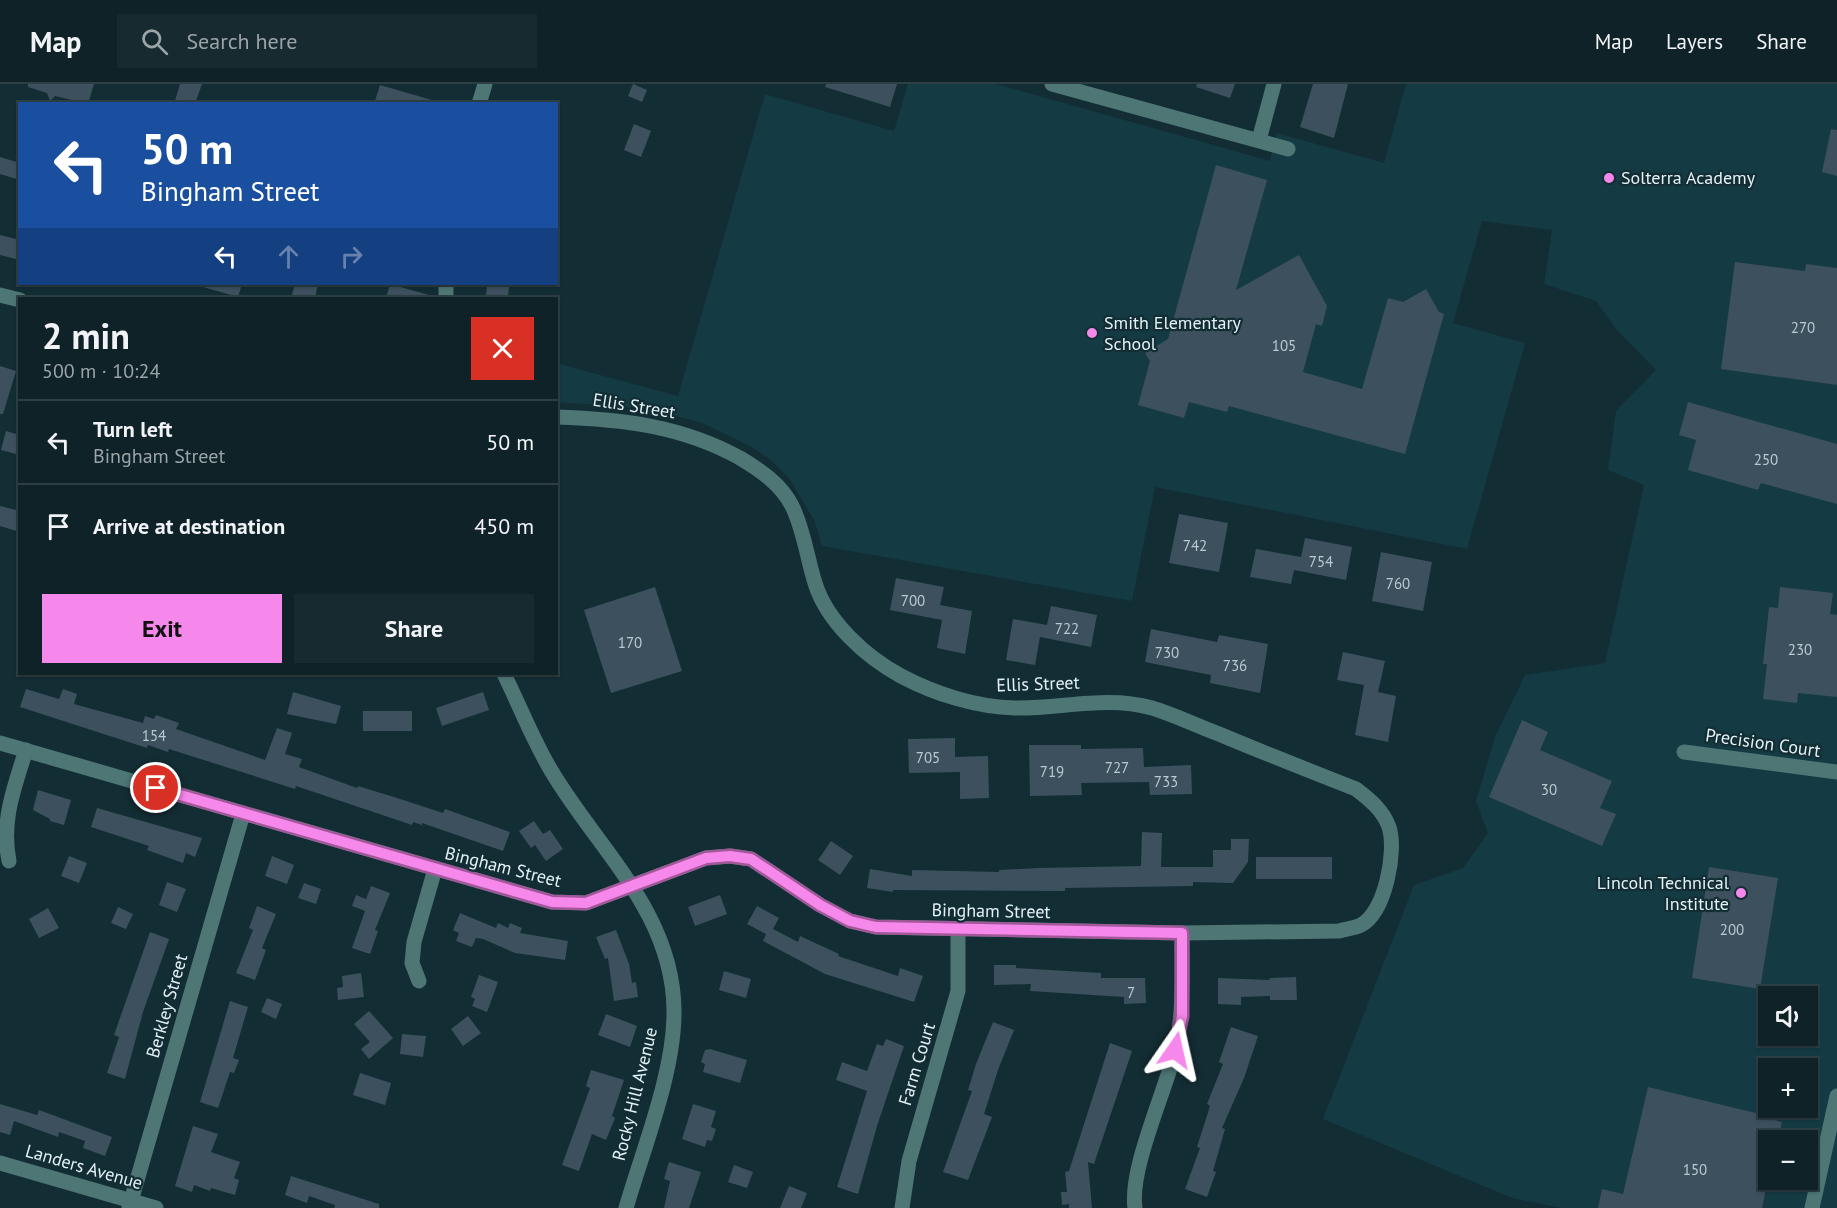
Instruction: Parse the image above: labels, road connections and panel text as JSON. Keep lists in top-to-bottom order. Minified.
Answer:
{"streets":{"street":["Ellis Street","Precision Court","Bingham Street","Berkley Street","Farm Court","Rocky Hill Avenue","Landers Avenue"]},"crossings":[["Ellis Street","Bingham Street"],["Bingham Street","Berkley Street"],["Bingham Street","Farm Court"],["Bingham Street","Rocky Hill Avenue"],["Berkley Street","Landers Avenue"]],"places":["Solterra Academy","Smith Elementary School","Lincoln Technical Institute"],"house_numbers":["270","105","250","742","754","760","700","722","170","230","730","736","154","705","727","719","733","30","200","7","150"],"page":{"header":"Map","search":"Search here","nav":["Map","Layers","Share"],"turn":["50 m","Bingham Street"],"heading":["2 min","500 m · 10:24"],"list":[{"name":"Turn left","note":"Bingham Street","value":"50 m"},{"name":"Arrive at destination","value":"450 m"}],"buttons":["Exit","Share"],"map_buttons":["+","−"]}}
